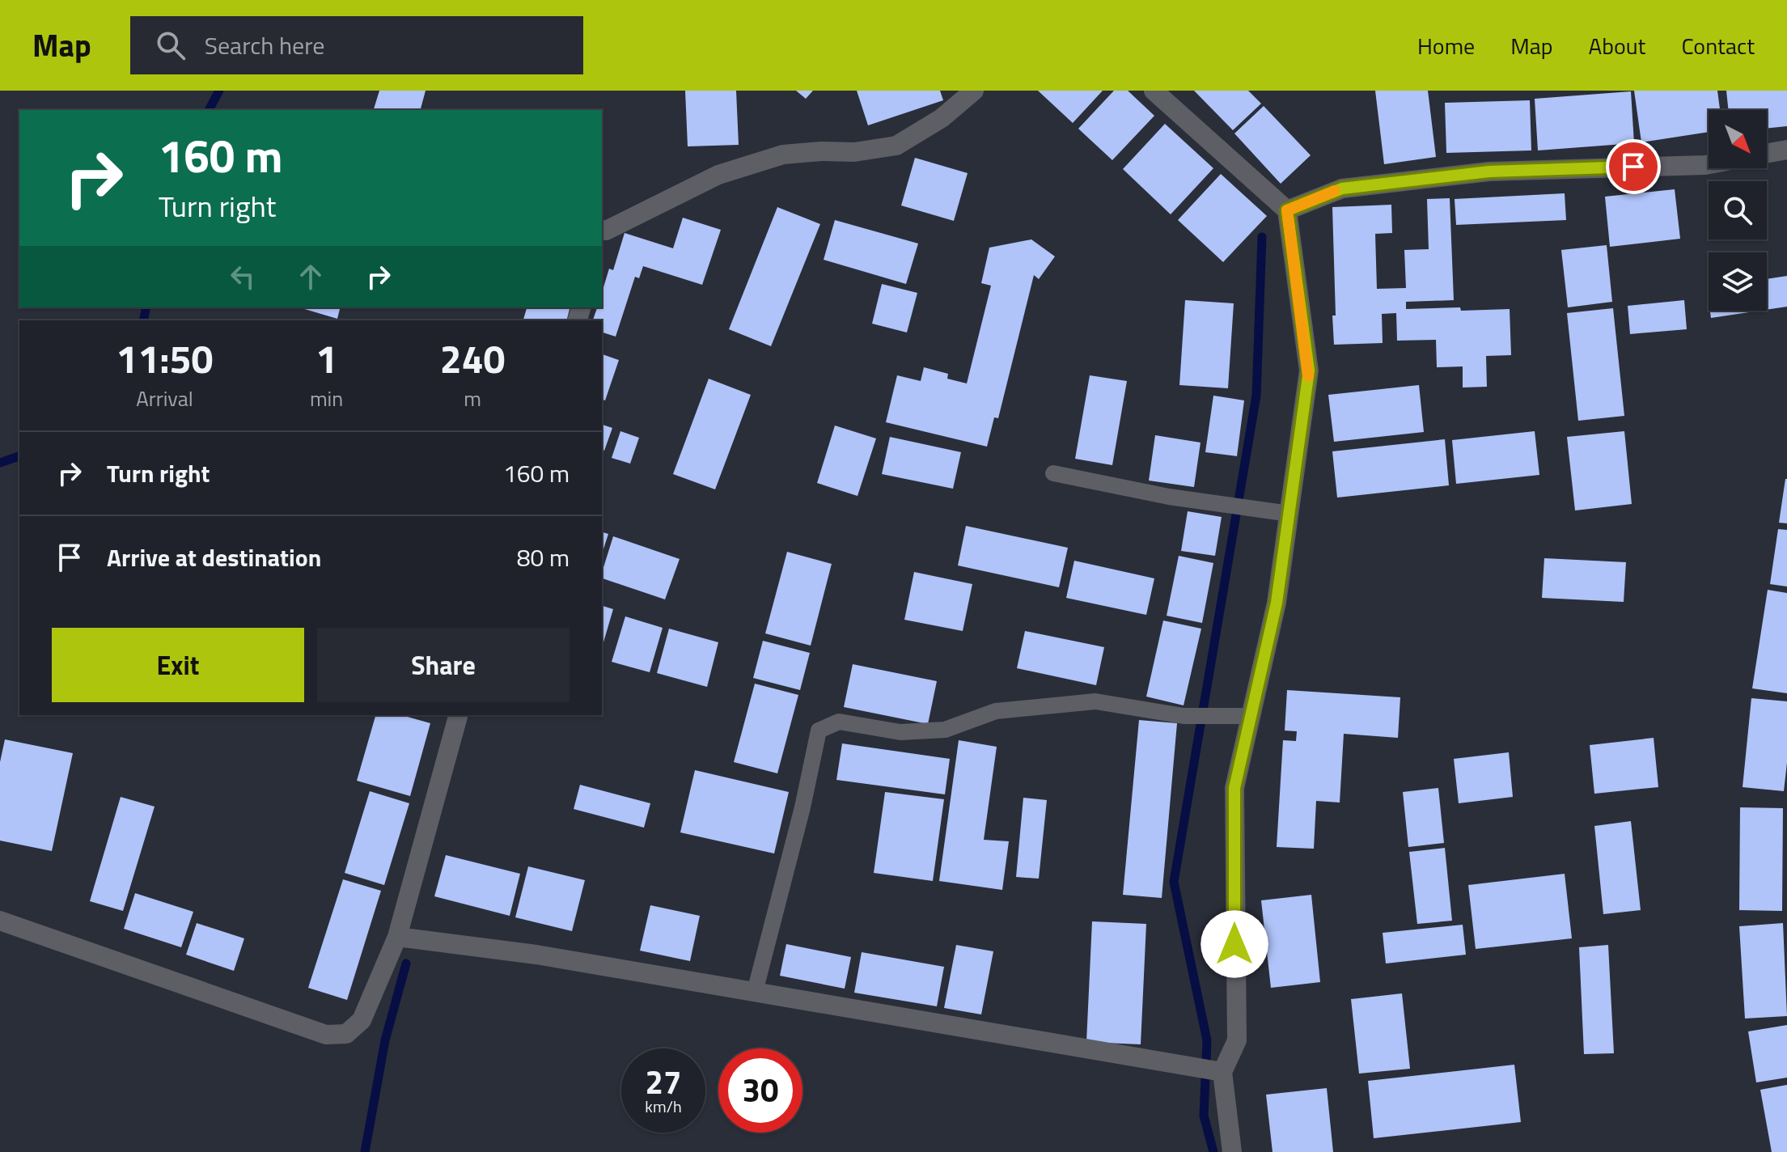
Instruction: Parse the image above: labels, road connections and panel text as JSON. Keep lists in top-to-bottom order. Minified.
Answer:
{"north":"bottom right","page":{"header":"Map","search":"Search here","nav":["Home","Map","About","Contact"],"turn":["160 m","Turn right"],"eta":["11:50","Arrival","1","min","240","m"],"list":[{"name":"Turn right","value":"160 m"},{"name":"Arrive at destination","value":"80 m"}],"buttons":["Exit","Share"],"speed":"27 km/h","limit":"30"}}
